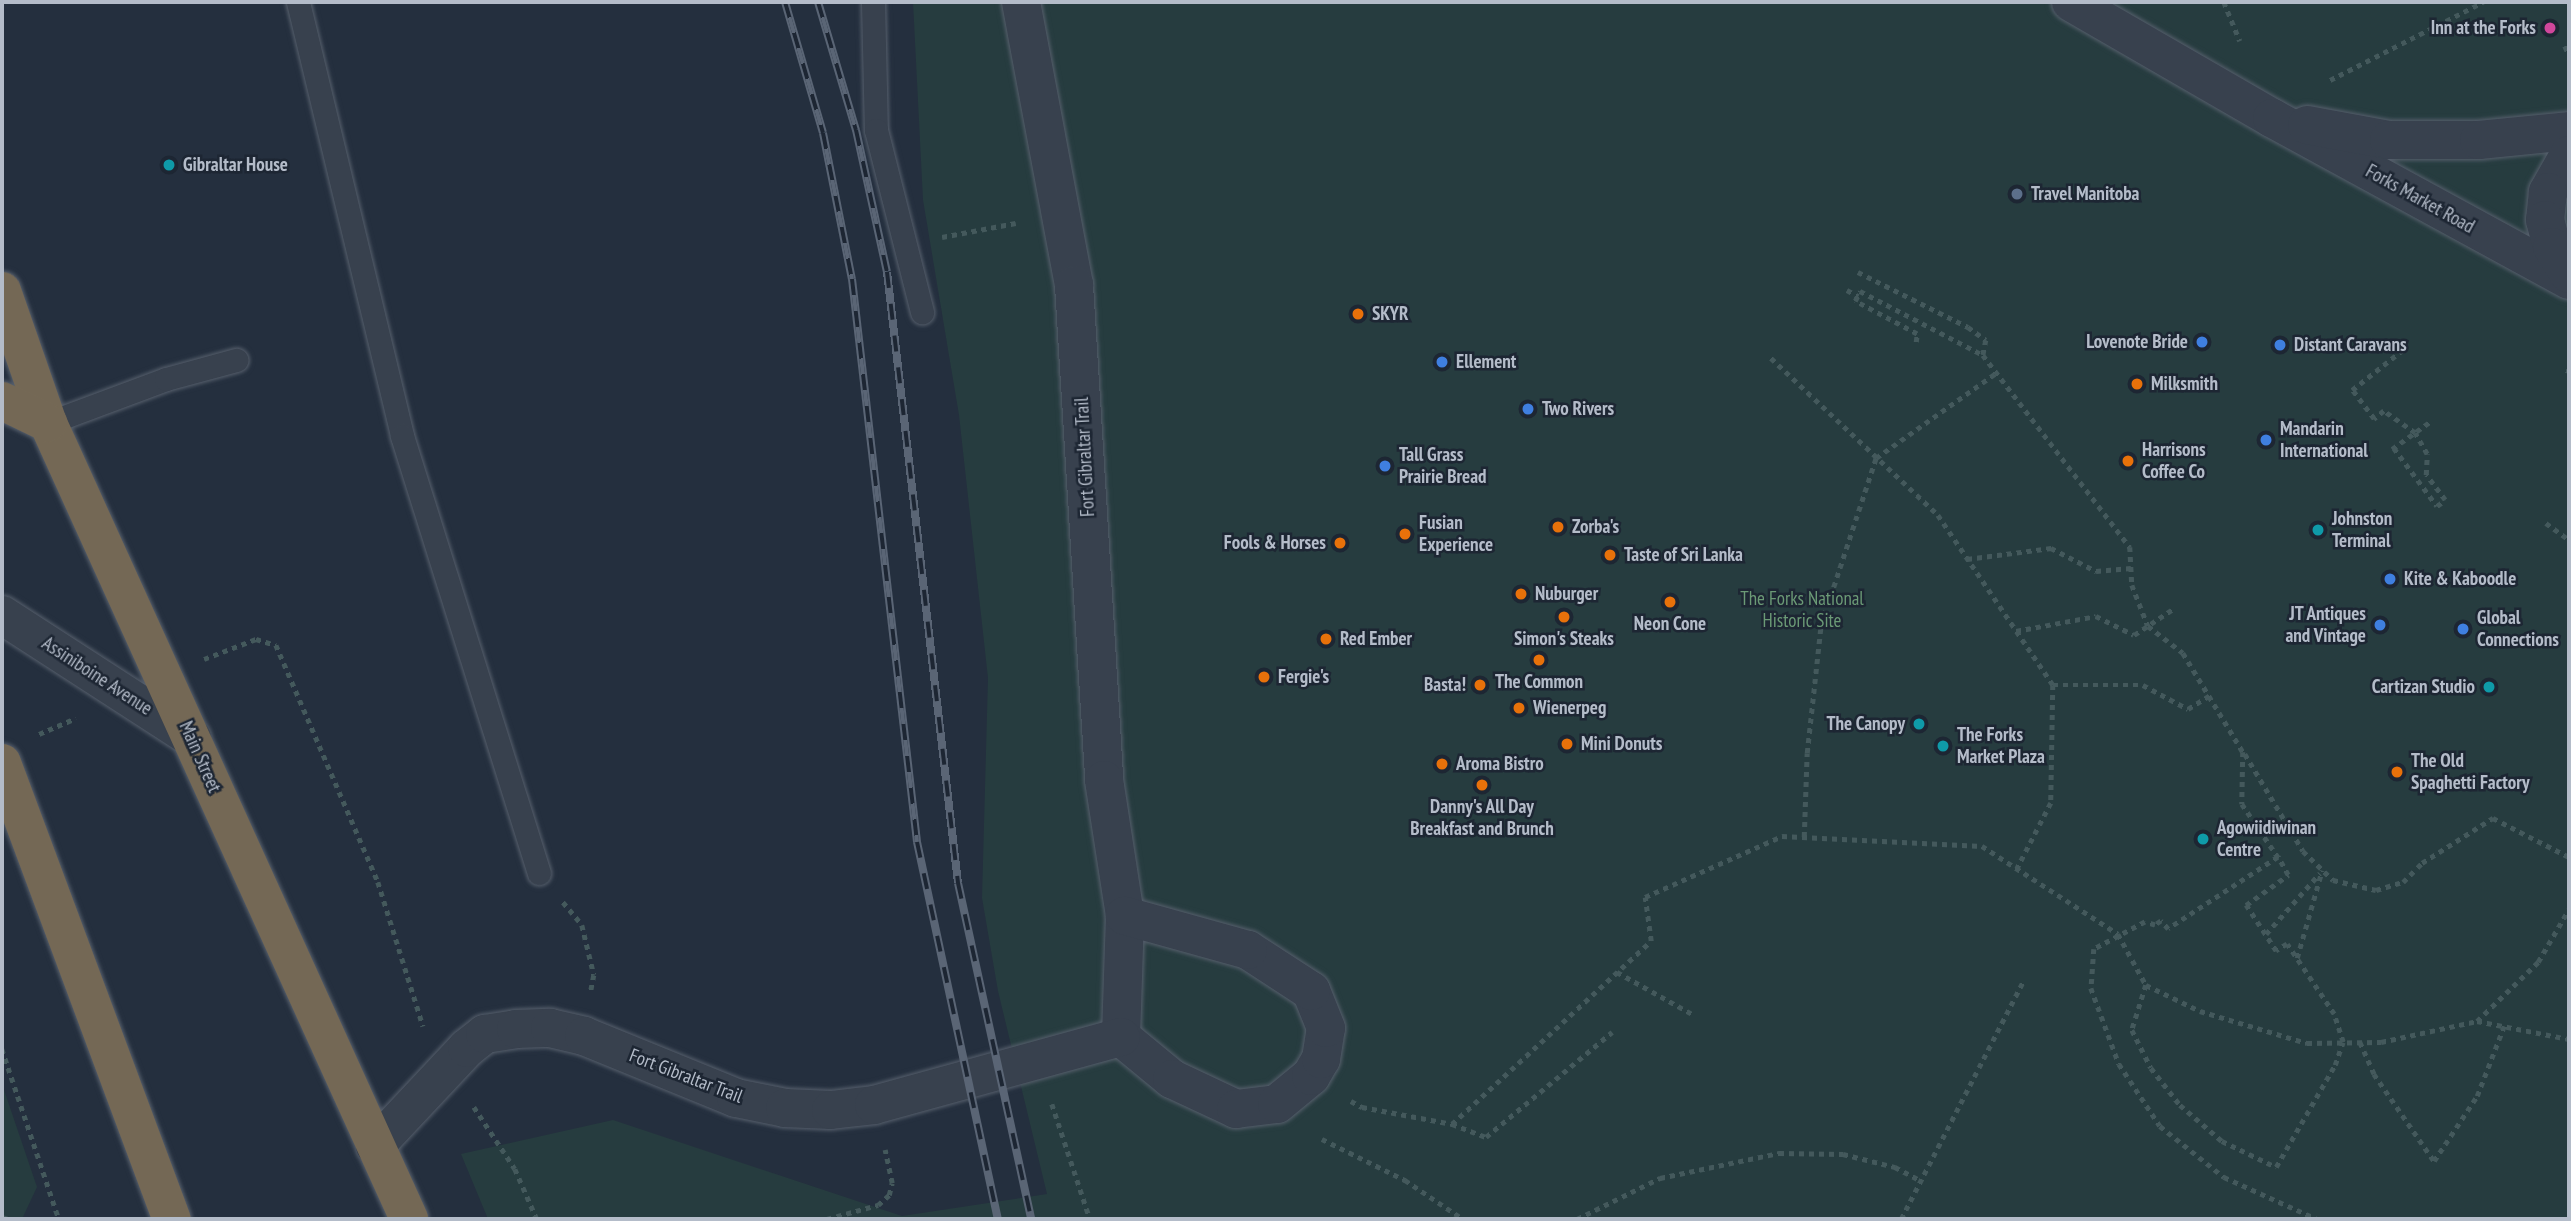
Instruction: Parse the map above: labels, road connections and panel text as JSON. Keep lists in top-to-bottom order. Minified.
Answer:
{"streets":{"highway":["Main Street"],"street":["Forks Market Road","Fort Gibraltar Trail","Assiniboine Avenue"]},"crossings":[["Fort Gibraltar Trail","Main Street"],["Assiniboine Avenue","Main Street"]],"parks":["The Forks National Historic Site"],"places":["Inn at the Forks","Gibraltar House","Travel Manitoba","SKYR","Lovenote Bride","Distant Caravans","Ellement","Milksmith","Two Rivers","Mandarin International","Harrisons Coffee Co","Tall Grass Prairie Bread","Zorba's","Johnston Terminal","Fusian Experience","Fools & Horses","Taste of Sri Lanka","Kite & Kaboodle","Nuburger","Neon Cone","Simon's Steaks","JT Antiques and Vintage","Global Connections","Red Ember","The Common","Fergie's","Basta!","Cartizan Studio","Wienerpeg","The Canopy","Mini Donuts","The Forks Market Plaza","Aroma Bistro","The Old Spaghetti Factory","Danny's All Day Breakfast and Brunch","Agowiidiwinan Centre"]}
